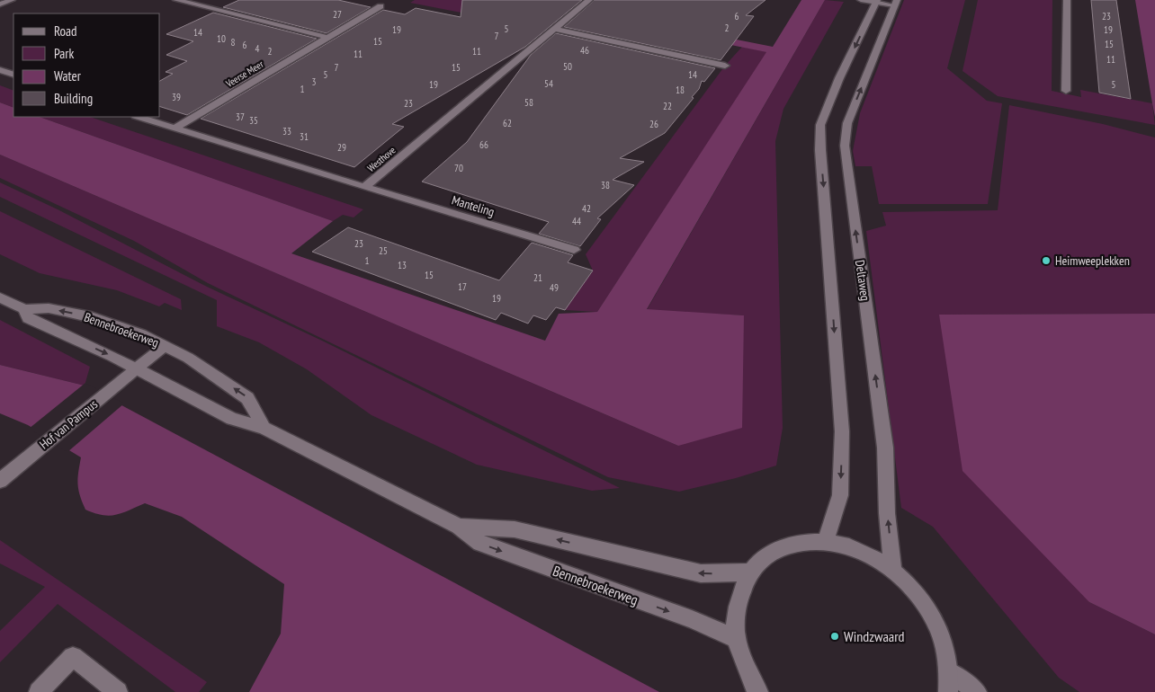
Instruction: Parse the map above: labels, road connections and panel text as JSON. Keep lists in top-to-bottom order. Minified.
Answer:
{"streets":{"street":["Veerse Meer","Westhove","Manteling","Deltaweg","Bennebroekerweg","Hof van Pampus"]},"crossings":[["Veerse Meer","Westhove"],["Westhove","Manteling"],["Bennebroekerweg","Hof van Pampus"]],"places":["Heimweeplekken","Windzwaard"],"house_numbers":["27","6","23","2","5","19","19","14","7","10","15","8","15","6","4","46","2","11","11","11","50","7","15","5","14","3","54","19","5","1","18","39","58","23","22","37","35","62","26","33","31","66","29","70","38","42","44","23","25","1","13","15","21","17","49","19"],"legend":["Road","Park","Water","Building"]}
